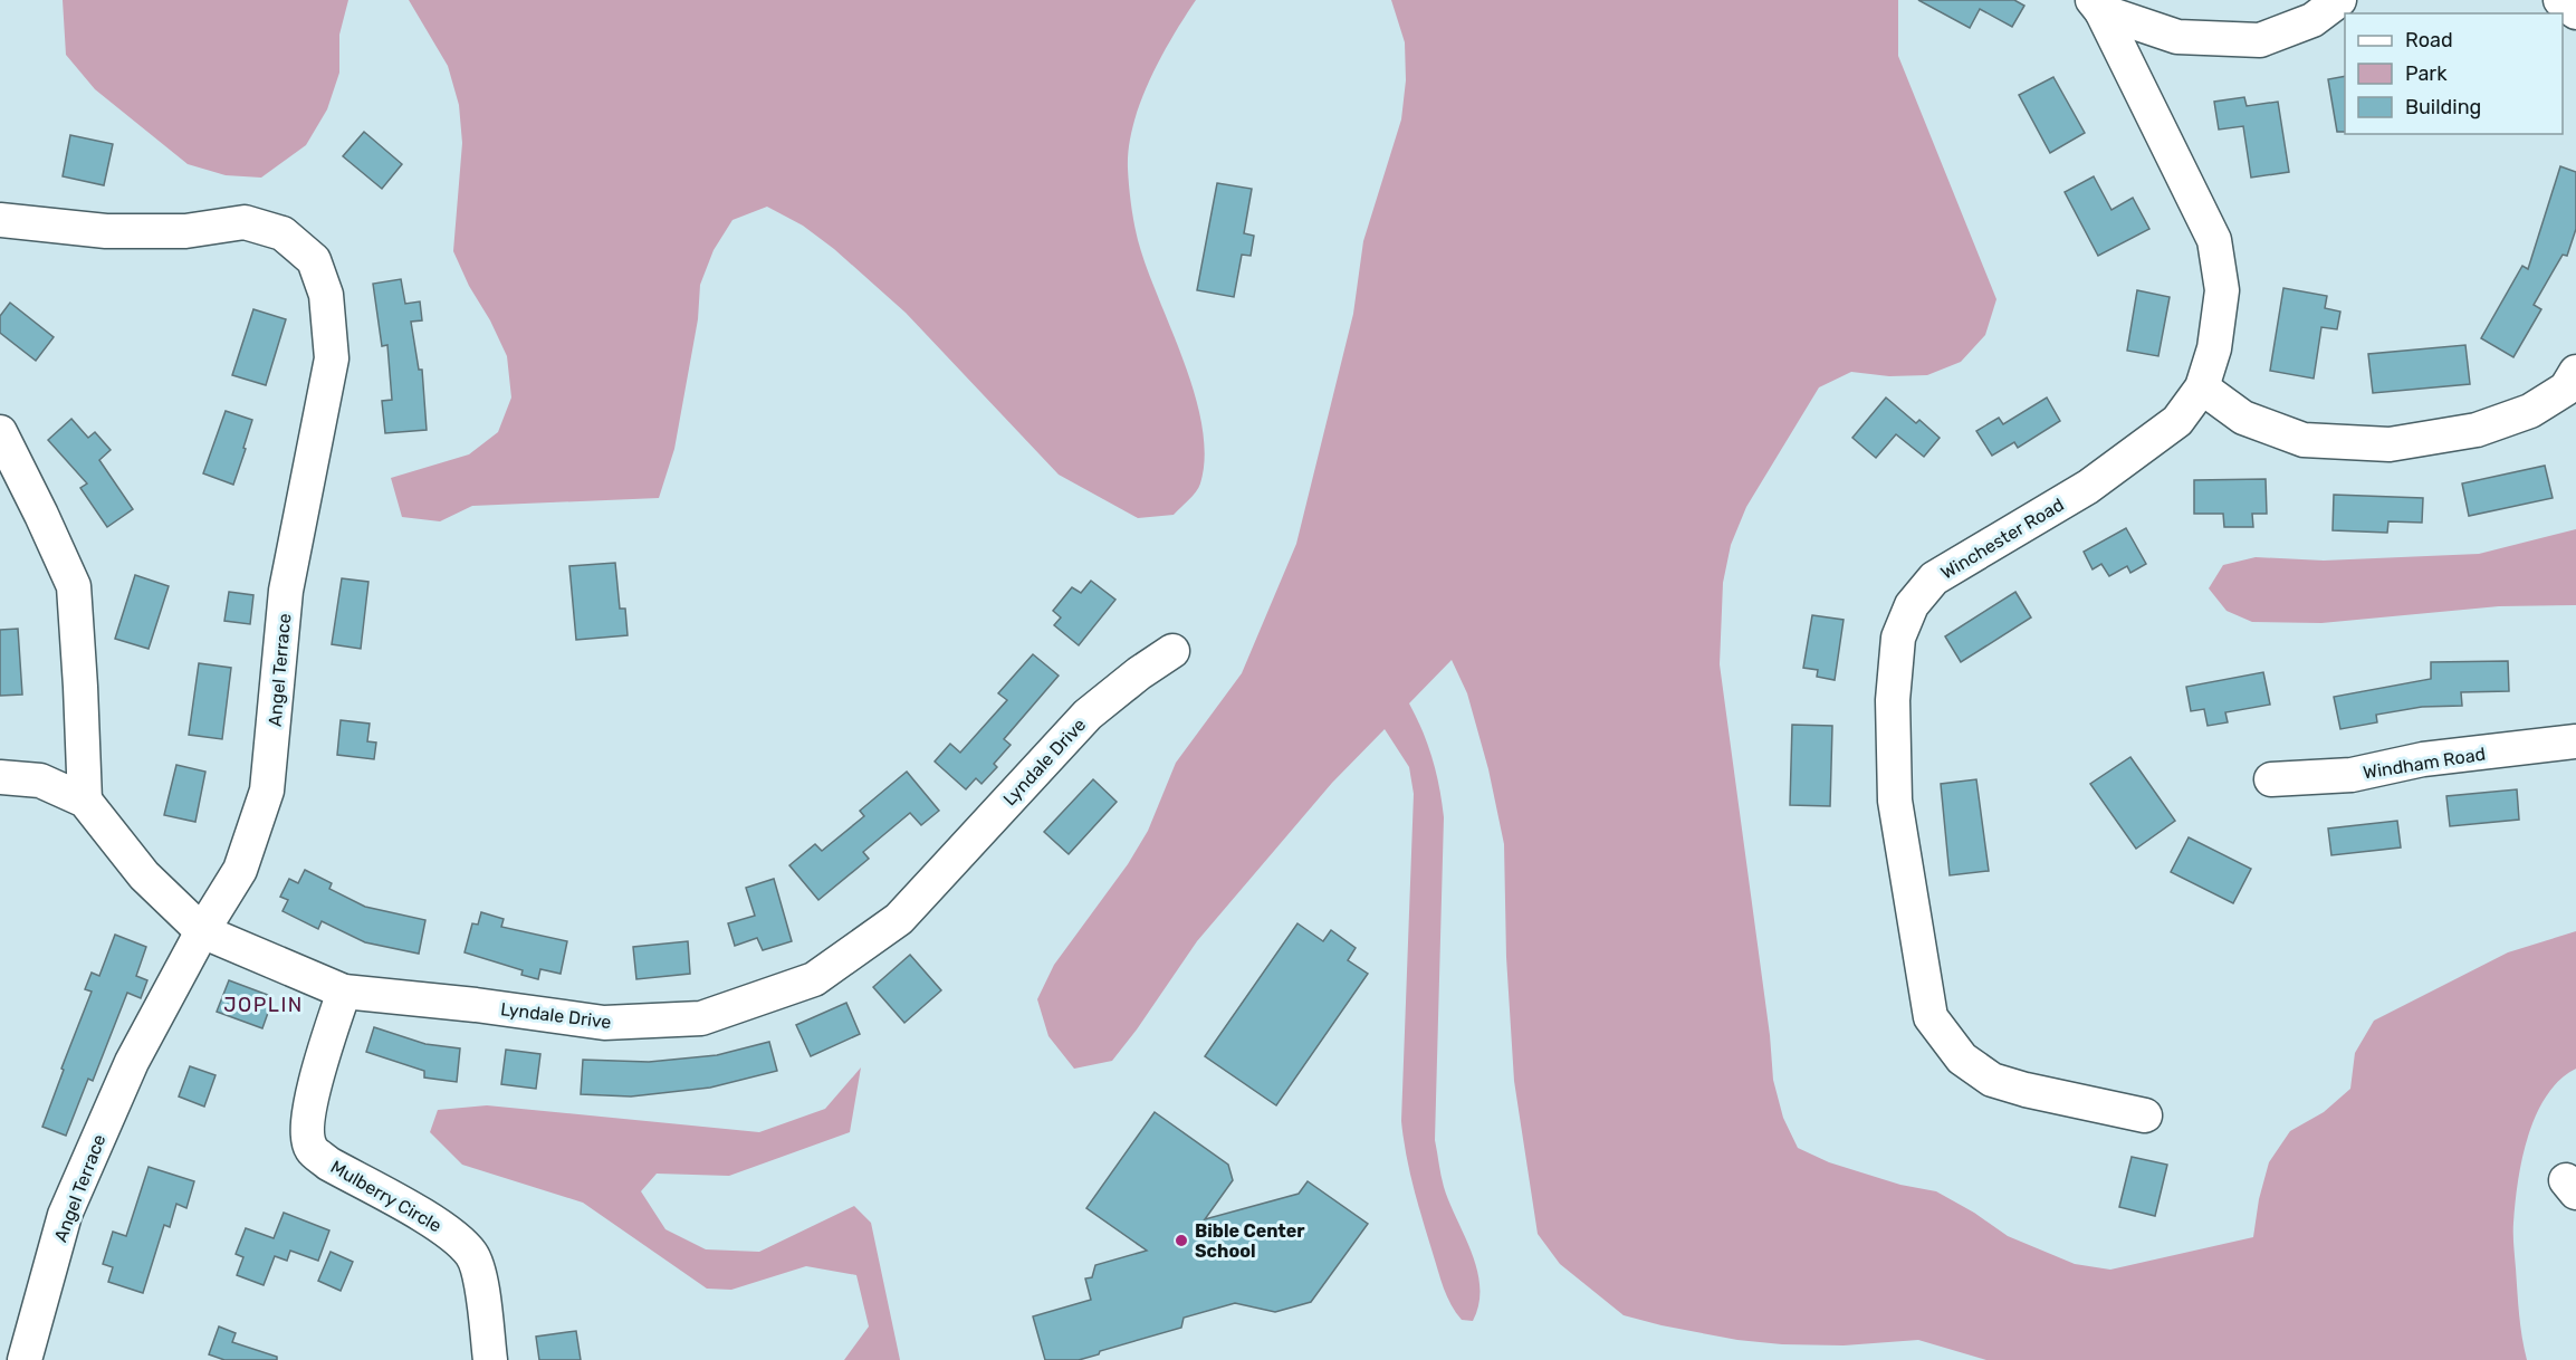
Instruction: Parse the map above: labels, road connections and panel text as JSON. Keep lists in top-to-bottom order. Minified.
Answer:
{"streets":{"street":["Winchester Road","Angel Terrace","Lyndale Drive","Windham Road","Mulberry Circle"]},"crossings":[["Angel Terrace","Lyndale Drive"],["Lyndale Drive","Mulberry Circle"]],"districts":["JOPLIN"],"places":["Bible Center School"],"legend":["Road","Park","Building"]}
